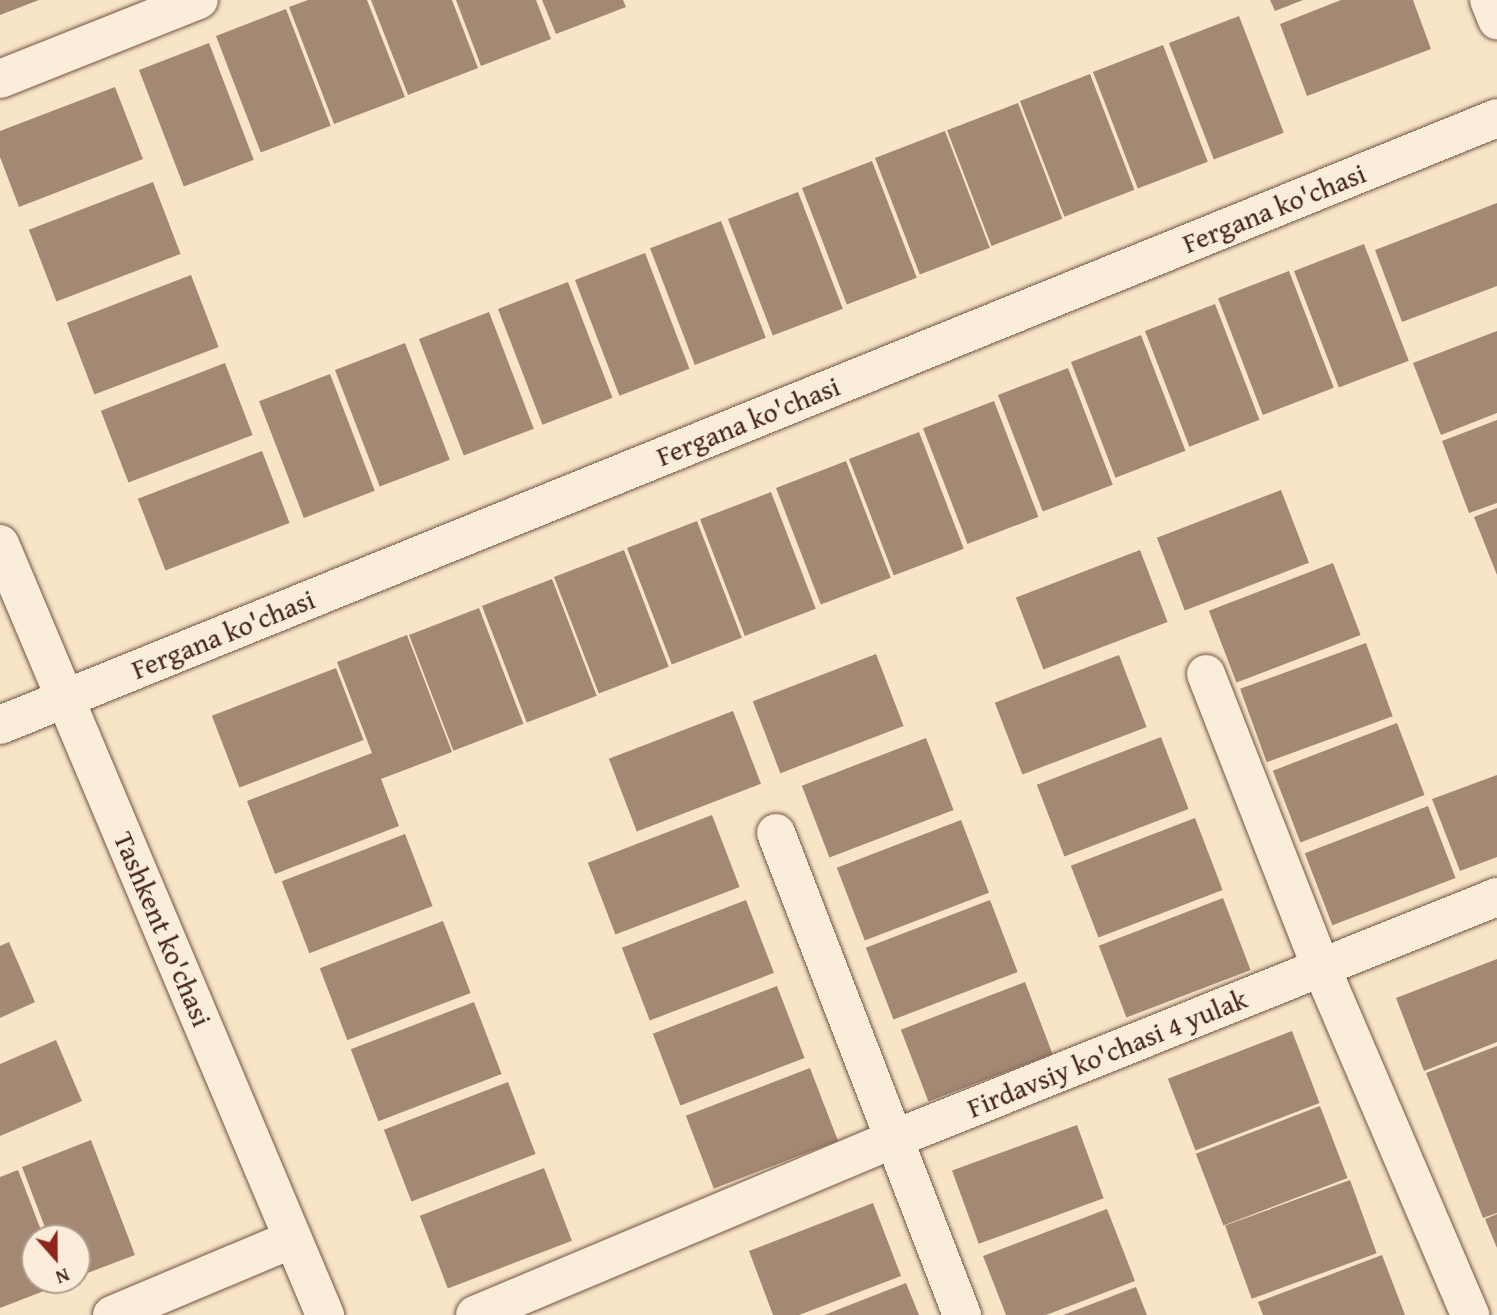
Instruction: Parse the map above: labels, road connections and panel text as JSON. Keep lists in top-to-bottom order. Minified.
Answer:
{"streets":{"street":["Fergana ko'chasi","Tashkent ko'chasi","Firdavsiy ko'chasi 4 yulak"]},"crossings":[["Fergana ko'chasi","Tashkent ko'chasi"]],"north":"bottom"}
